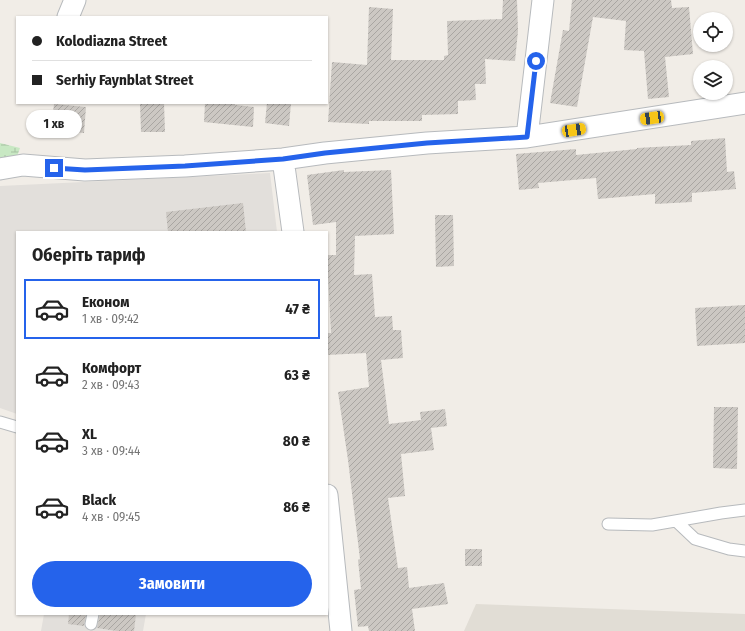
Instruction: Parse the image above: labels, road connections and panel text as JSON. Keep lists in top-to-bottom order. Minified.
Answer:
{"page":{"banner":["Kolodiazna Street","Serhiy Faynblat Street"],"bubble":"1 хв","heading":"Оберіть тариф","list":[{"name":"Економ","note":"1 хв · 09:42","value":"47 ₴"},{"name":"Комфорт","note":"2 хв · 09:43","value":"63 ₴"},{"name":"XL","note":"3 хв · 09:44","value":"80 ₴"},{"name":"Black","note":"4 хв · 09:45","value":"86 ₴"}],"buttons":"Замовити"}}
